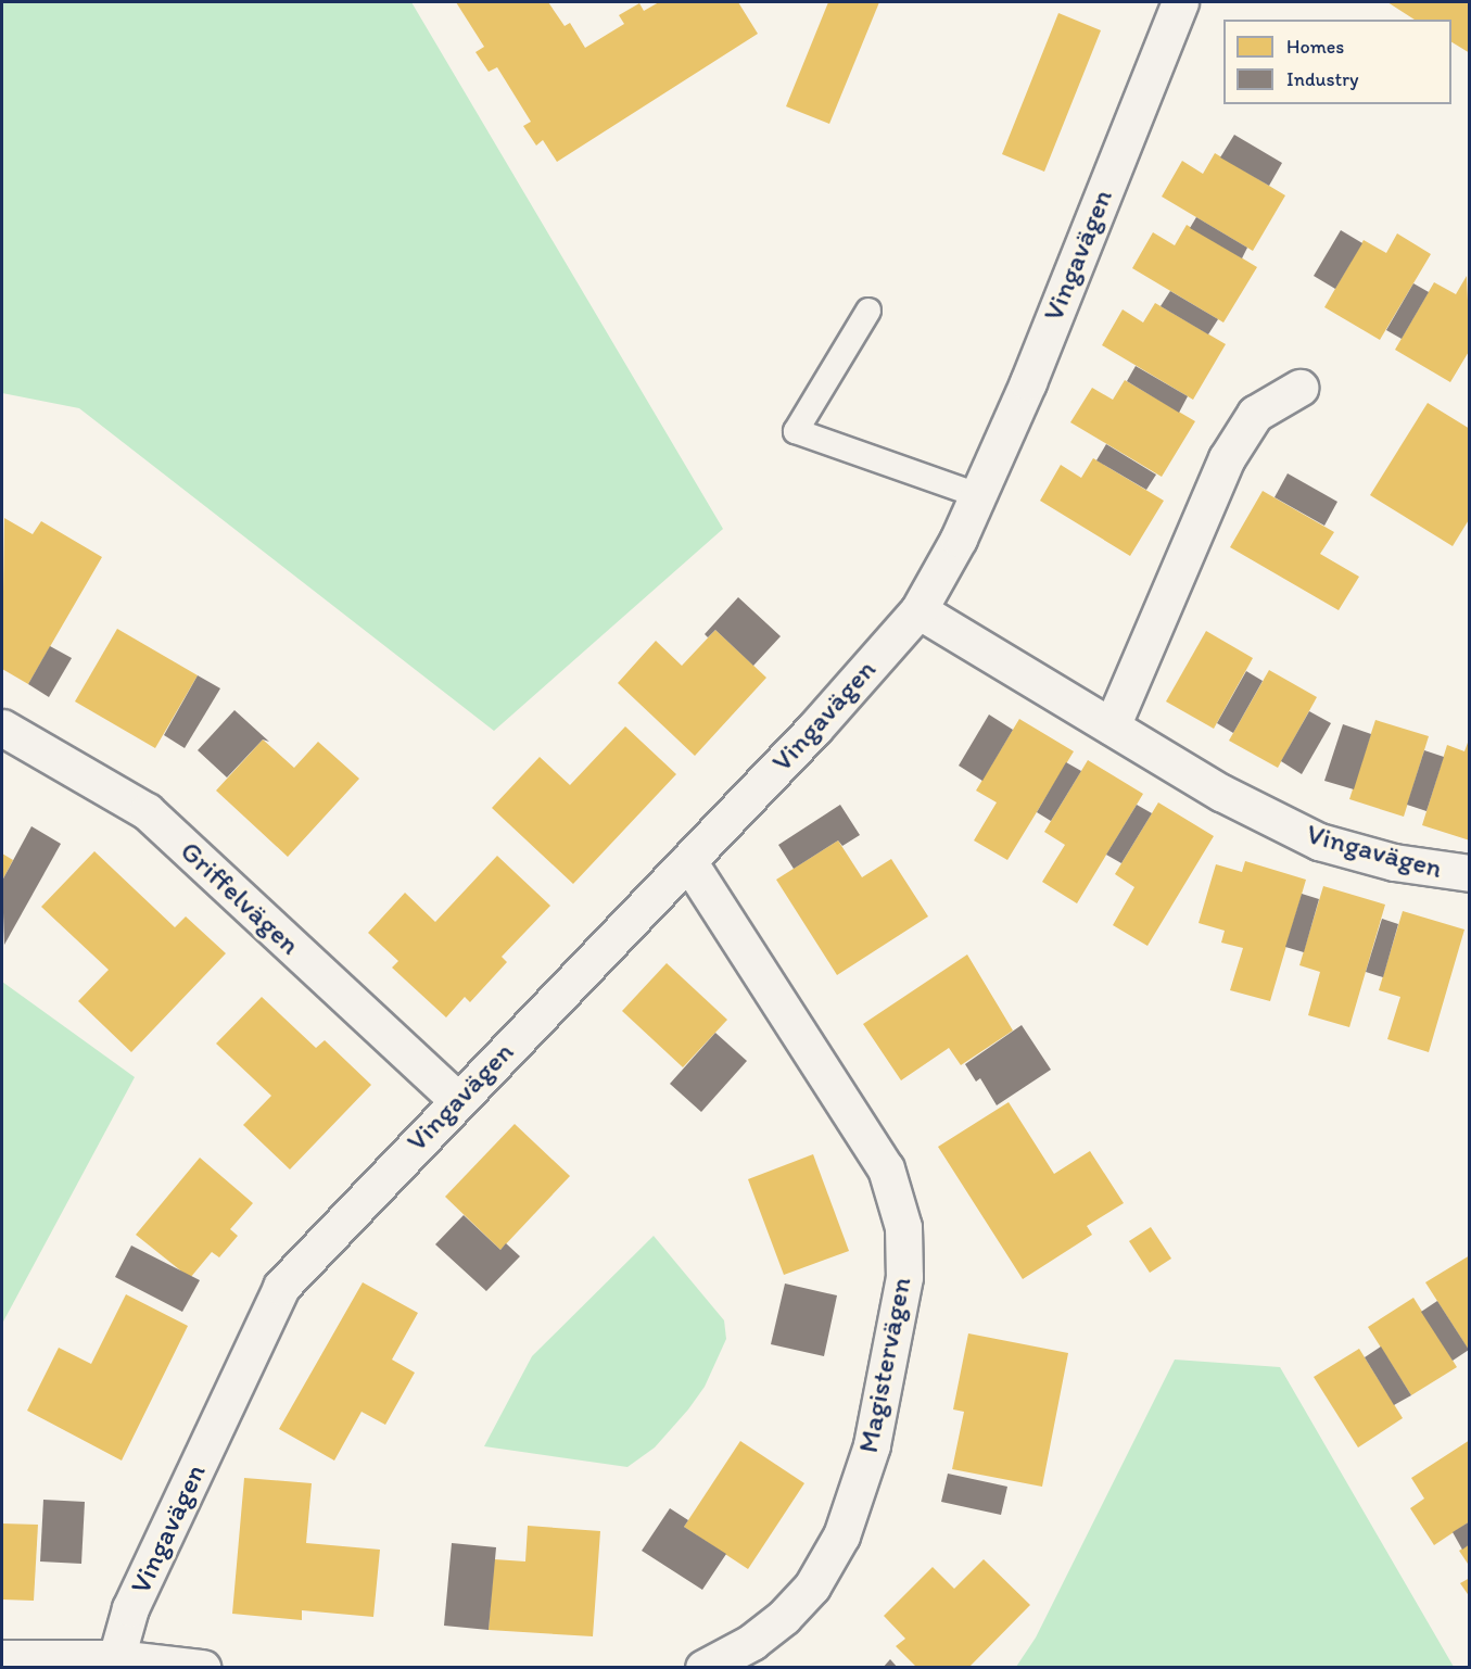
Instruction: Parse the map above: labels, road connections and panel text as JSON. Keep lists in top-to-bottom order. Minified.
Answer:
{"streets":{"street":["Vingavägen","Griffelvägen","Magistervägen"]},"crossings":[["Vingavägen","Griffelvägen"],["Vingavägen","Magistervägen"]],"legend":["Homes","Industry"]}
